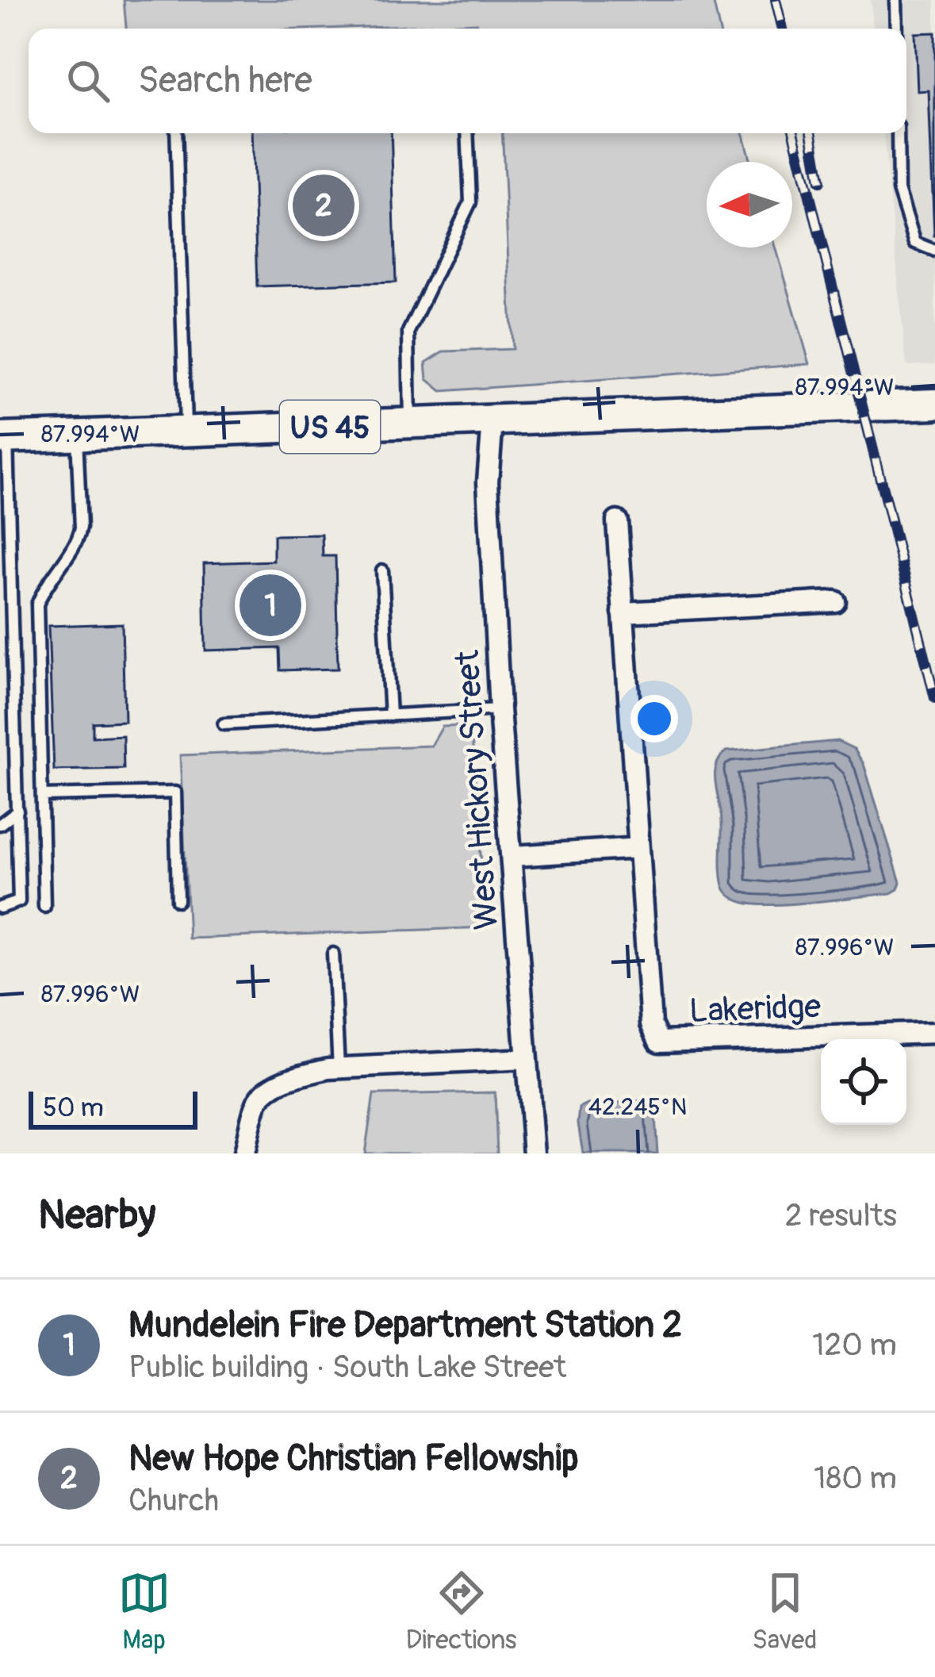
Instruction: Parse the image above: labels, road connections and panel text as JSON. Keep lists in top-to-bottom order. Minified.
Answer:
{"streets":{"main road":["US 45"],"street":["West Hickory Street","Lakeridge"]},"crossings":[["US 45","West Hickory Street"]],"scale_bar":"50 m","north":"left","page":{"search":"Search here","pins":["2","1"],"scale":"50 m","heading":["Nearby","2 results"],"list":[{"mark":"1","name":"Mundelein Fire Department Station 2","note":"Public building · South Lake Street","value":"120 m"},{"mark":"2","name":"New Hope Christian Fellowship","note":"Church","value":"180 m"}],"nav":["Map","Directions","Saved"]},"coordinates":["87.994°W","87.996°W","42.245°N"]}
